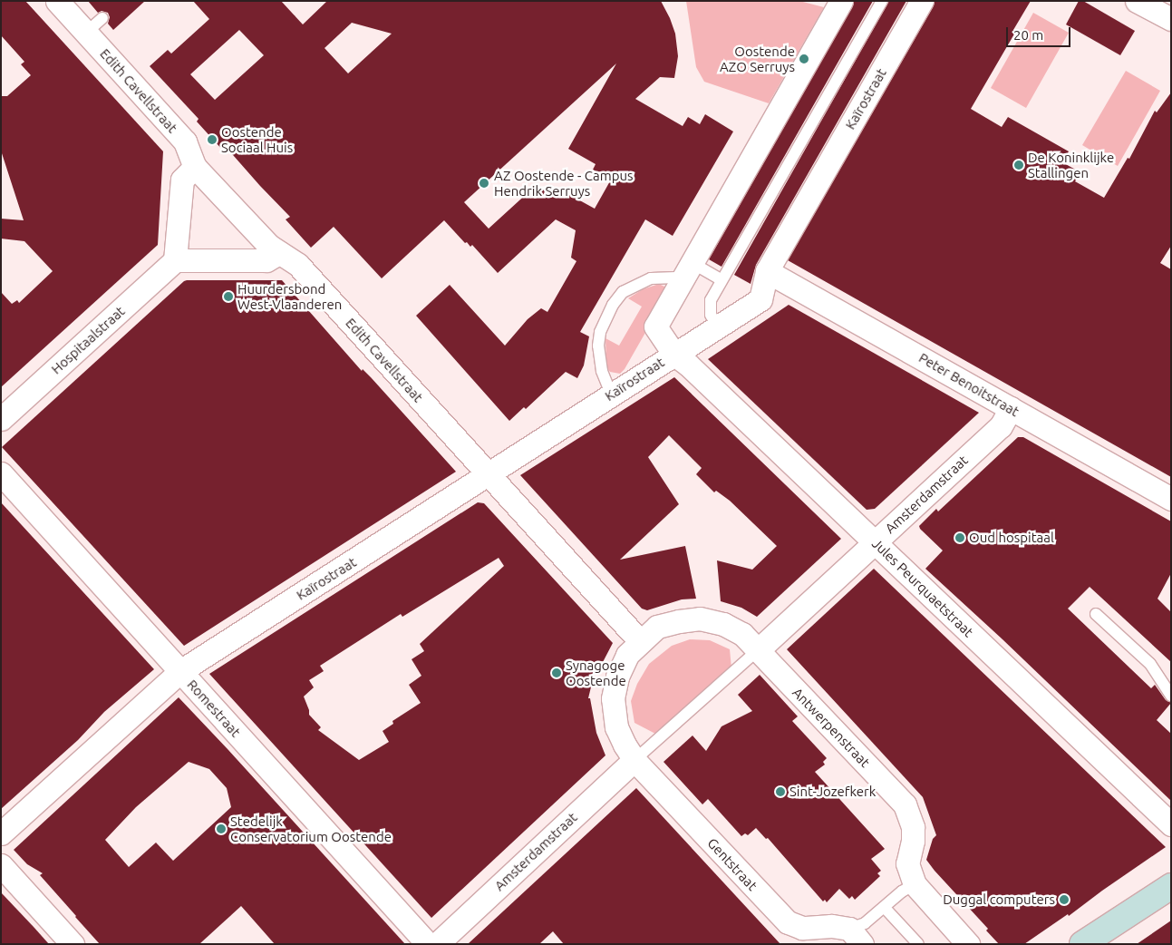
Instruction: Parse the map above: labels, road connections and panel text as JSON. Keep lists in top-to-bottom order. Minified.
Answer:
{"streets":{"street":["Edith Cavellstraat","Kaïrostraat","Hospitaalstraat","Peter Benoitstraat","Amsterdamstraat","Jules Peurquaetstraat","Romestraat","Antwerpenstraat","Gentstraat"]},"crossings":[["Edith Cavellstraat","Kaïrostraat"],["Edith Cavellstraat","Antwerpenstraat"],["Edith Cavellstraat","Gentstraat"],["Kaïrostraat","Peter Benoitstraat"],["Kaïrostraat","Jules Peurquaetstraat"],["Kaïrostraat","Romestraat"],["Peter Benoitstraat","Amsterdamstraat"],["Amsterdamstraat","Jules Peurquaetstraat"],["Amsterdamstraat","Antwerpenstraat"],["Amsterdamstraat","Gentstraat"],["Antwerpenstraat","Gentstraat"]],"places":["Oostende AZO Serruys","Oostende Sociaal Huis","De Koninklijke Stallingen","AZ Oostende - Campus Hendrik Serruys","Huurdersbond West-Vlaanderen","Oud hospitaal","Synagoge Oostende","Sint-Jozefkerk","Stedelijk Conservatorium Oostende","Duggal computers"],"scale_bar":"20 m"}
